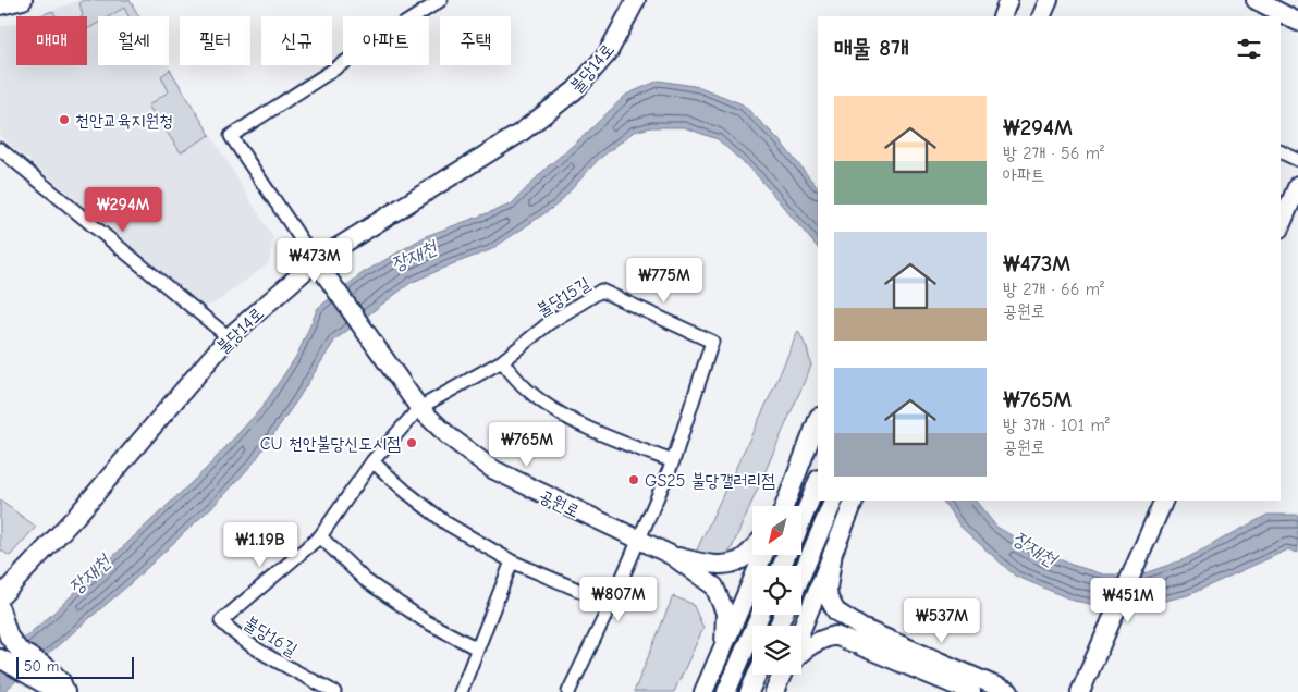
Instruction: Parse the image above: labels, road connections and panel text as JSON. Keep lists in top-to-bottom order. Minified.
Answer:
{"streets":{"street":["불당14로","불당15길","공원로","불당16길"]},"crossings":[["불당14로","공원로"],["불당15길","공원로"],["불당15길","불당16길"],["공원로","불당16길"]],"water":["장재천"],"places":["천안교육지원청","CU 천안불당신도시점","GS25 불당갤러리점"],"scale_bar":"50 m","north":"bottom left","page":{"chip":["매매","월세","필터","신규","아파트","주택"],"heading":"매물 8개","list":[{"name":"₩294M","note":"방 2개 · 56 m² · 아파트"},{"name":"₩473M","note":"방 2개 · 66 m² · 공원로"},{"name":"₩765M","note":"방 3개 · 101 m² · 공원로"}],"price":["₩294M","₩473M","₩775M","₩765M","₩1.19B","₩807M","₩451M","₩537M"],"scale":"50 m"}}
